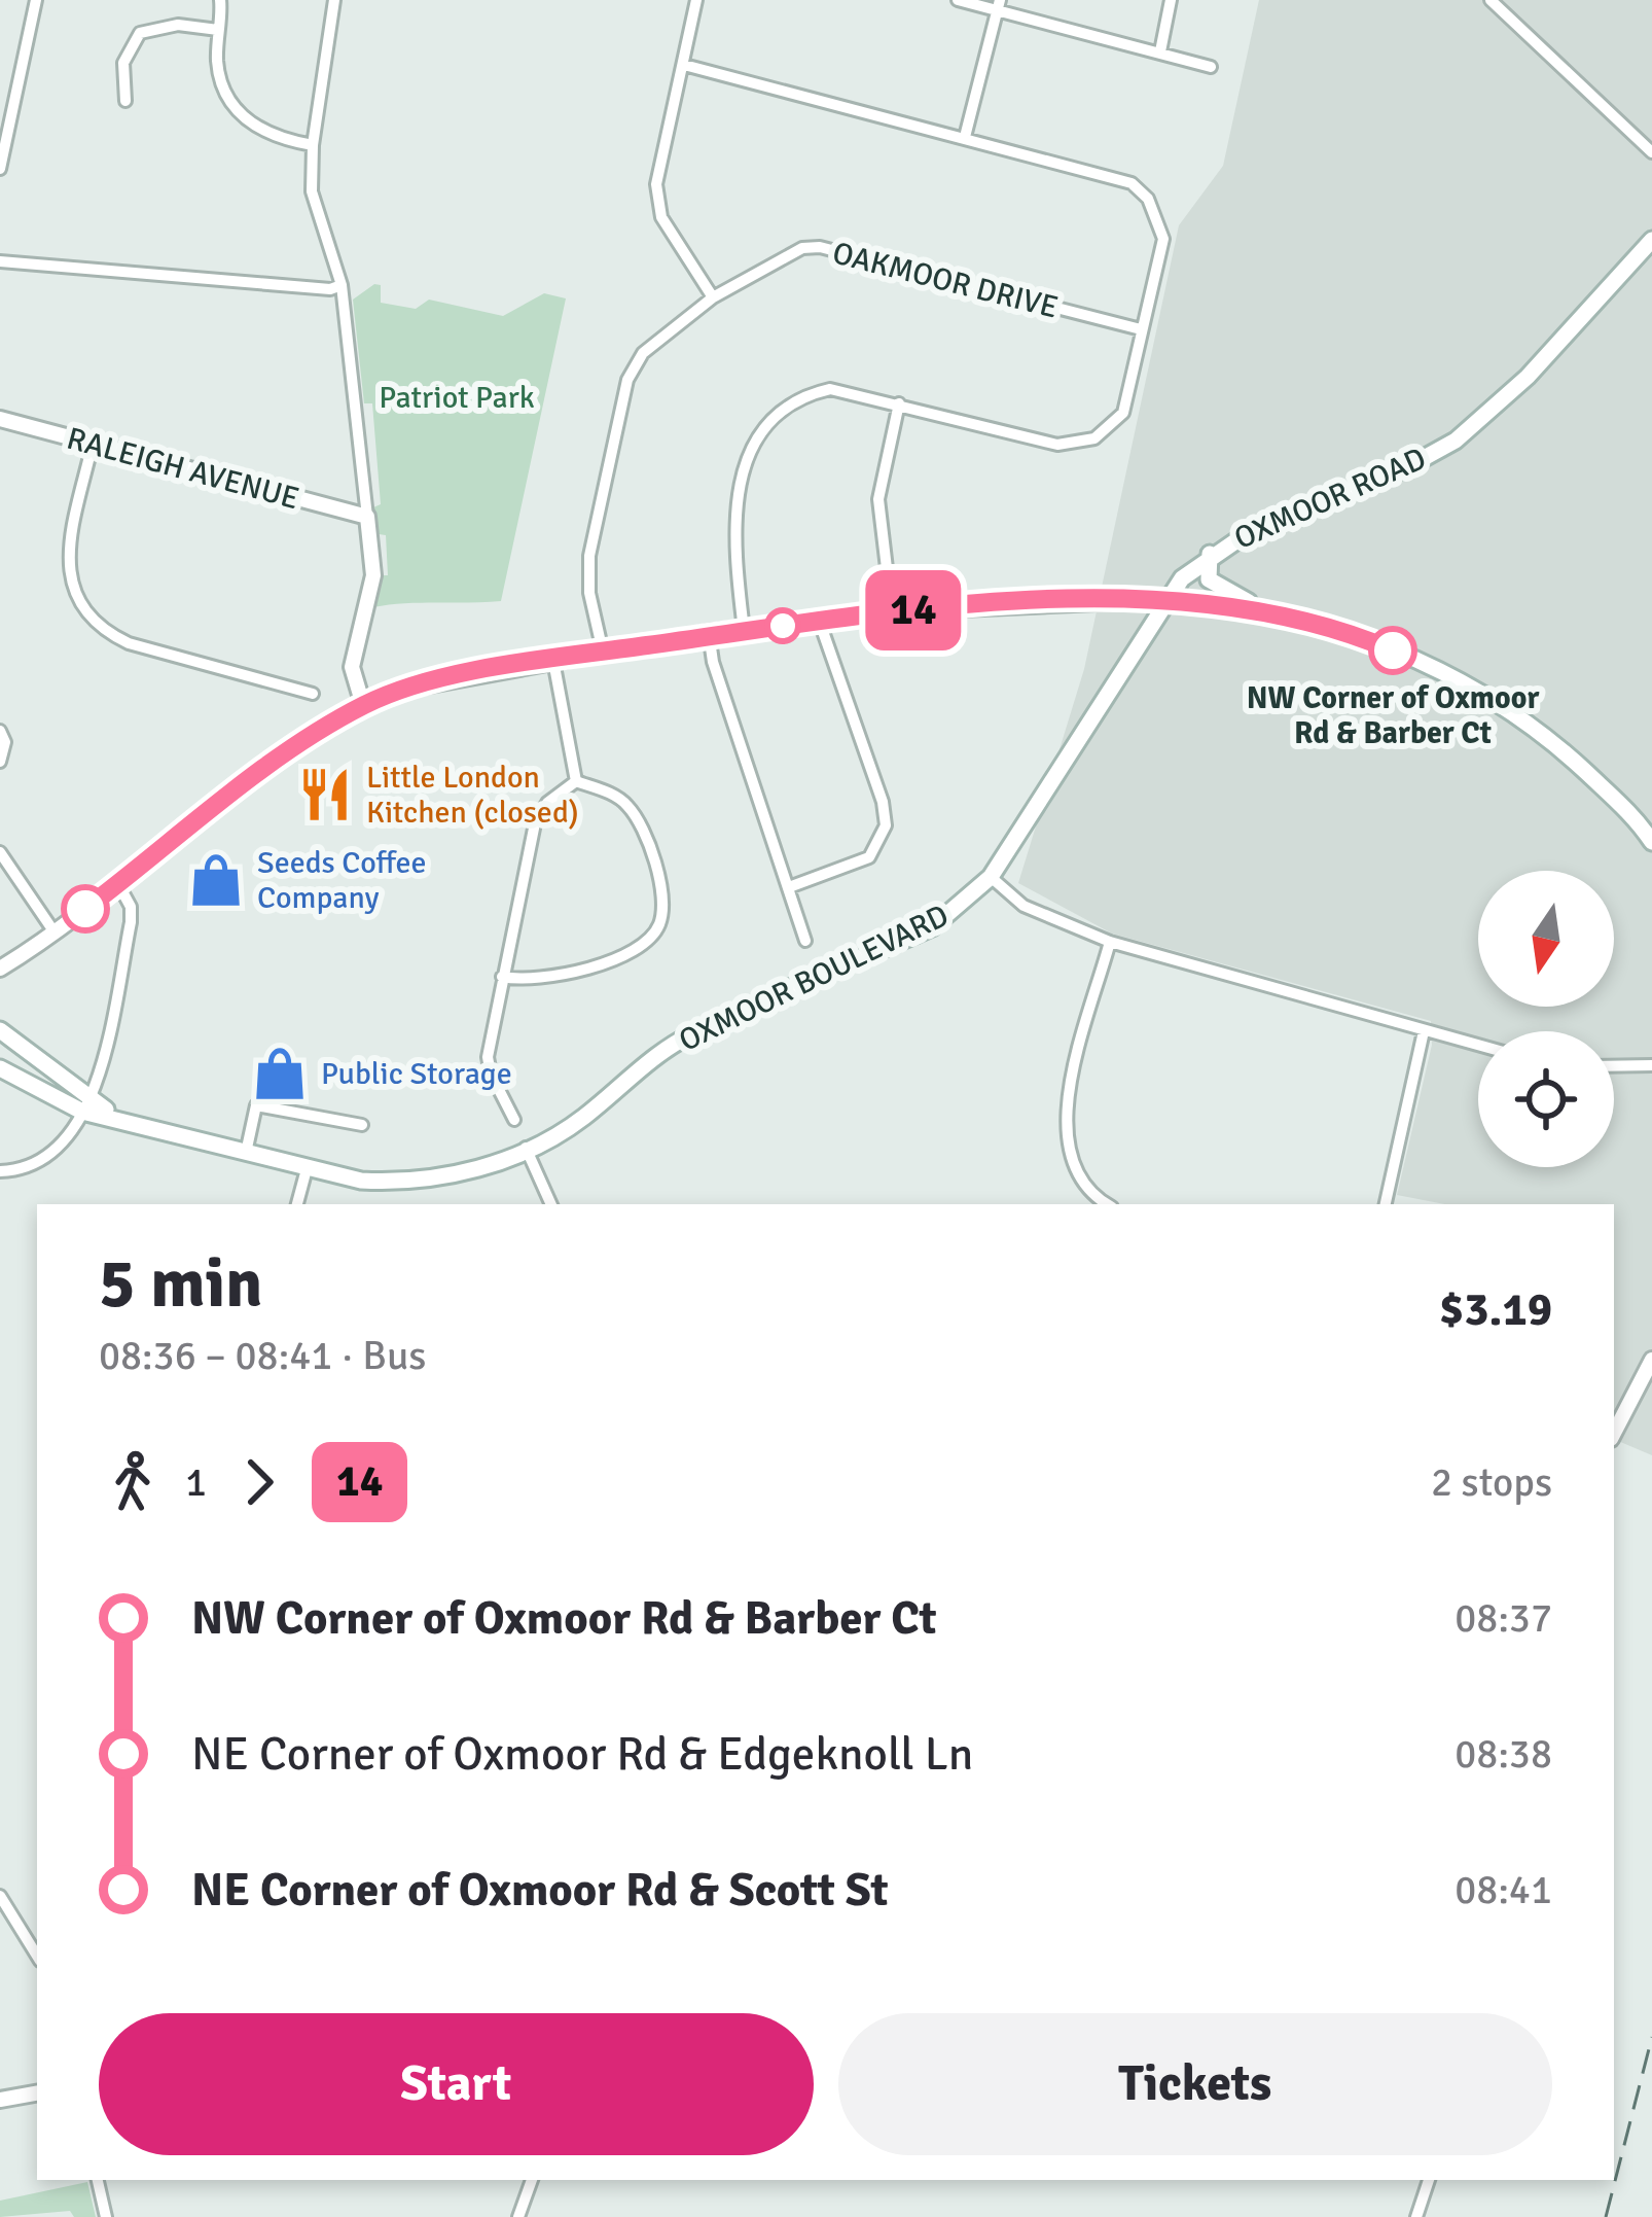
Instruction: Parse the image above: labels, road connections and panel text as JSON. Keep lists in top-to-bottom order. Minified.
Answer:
{"streets":{"main road":["OXMOOR ROAD","OXMOOR BOULEVARD"],"street":["OAKMOOR DRIVE","RALEIGH AVENUE"]},"crossings":[["OXMOOR ROAD","OXMOOR BOULEVARD"]],"parks":["Patriot Park"],"places":{"other":["NW Corner of Oxmoor Rd & Barber Ct"],"restaurant":["Little London Kitchen (closed)"],"shop":["Seeds Coffee Company","Public Storage"]},"lines":["bus line 14"],"north":"bottom","page":{"on_map":"14","heading":["5 min","08:36 – 08:41 · Bus","$3.19"],"legs":["1","14","2 stops"],"list":[{"name":"NW Corner of Oxmoor Rd & Barber Ct","value":"08:37"},{"name":"NE Corner of Oxmoor Rd & Edgeknoll Ln","value":"08:38"},{"name":"NE Corner of Oxmoor Rd & Scott St","value":"08:41"}],"buttons":["Start","Tickets"]}}
